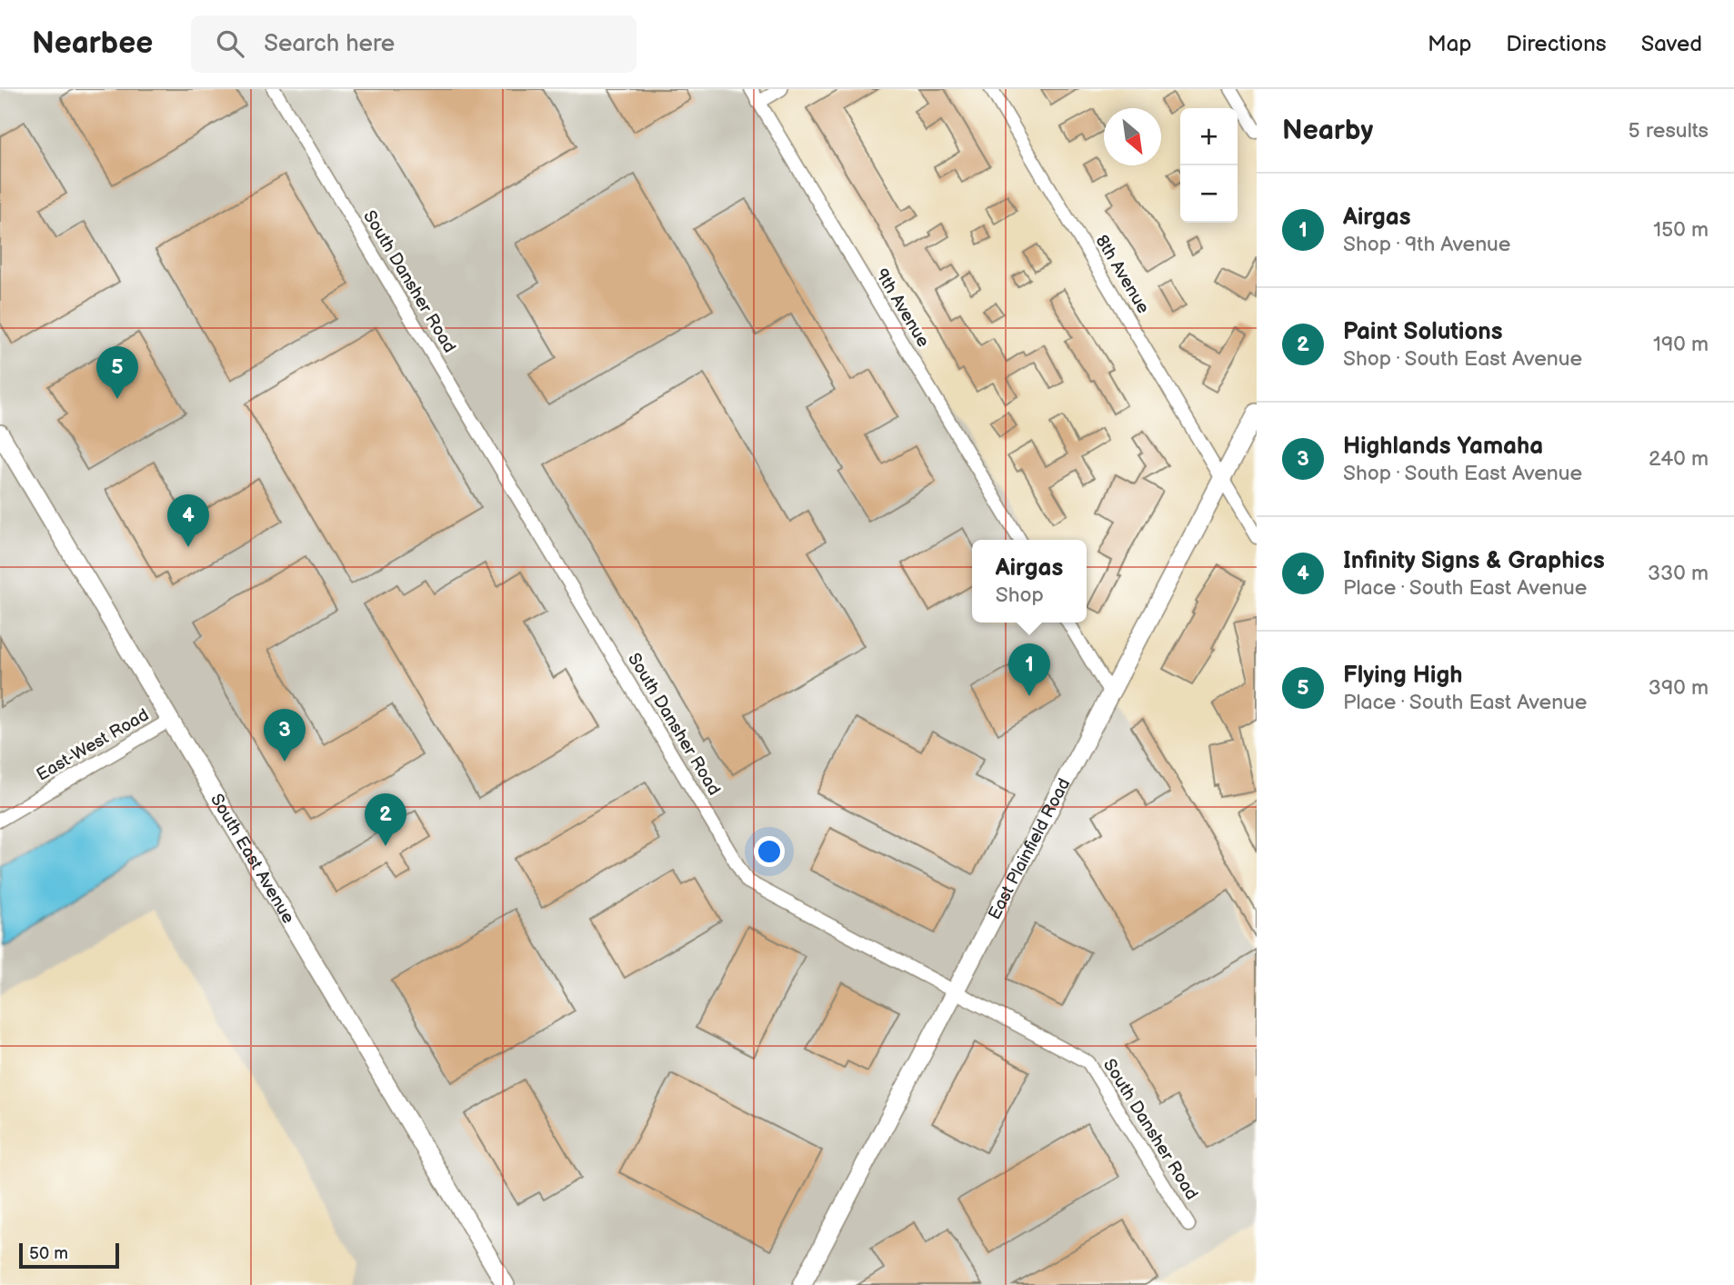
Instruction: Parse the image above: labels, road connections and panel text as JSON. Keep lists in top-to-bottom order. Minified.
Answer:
{"streets":{"main road":["East Plainfield Road","South East Avenue"],"street":["8th Avenue","South Dansher Road","9th Avenue","East-West Road"]},"crossings":[["8th Avenue","East Plainfield Road"],["South Dansher Road","East Plainfield Road"],["East-West Road","South East Avenue"]],"scale_bar":"50 m","north":"bottom right","page":{"header":"Nearbee","search":"Search here","nav":["Map","Directions","Saved"],"heading":["Nearby","5 results"],"map_buttons":["+","−"],"list":[{"mark":"1","name":"Airgas","note":"Shop · 9th Avenue","value":"150 m"},{"mark":"2","name":"Paint Solutions","note":"Shop · South East Avenue","value":"190 m"},{"mark":"3","name":"Highlands Yamaha","note":"Shop · South East Avenue","value":"240 m"},{"mark":"4","name":"Infinity Signs & Graphics","note":"Place · South East Avenue","value":"330 m"},{"mark":"5","name":"Flying High","note":"Place · South East Avenue","value":"390 m"}],"pins":["5","4","1","3","2"],"popup":["Airgas","Shop"],"scale":"50 m"}}
